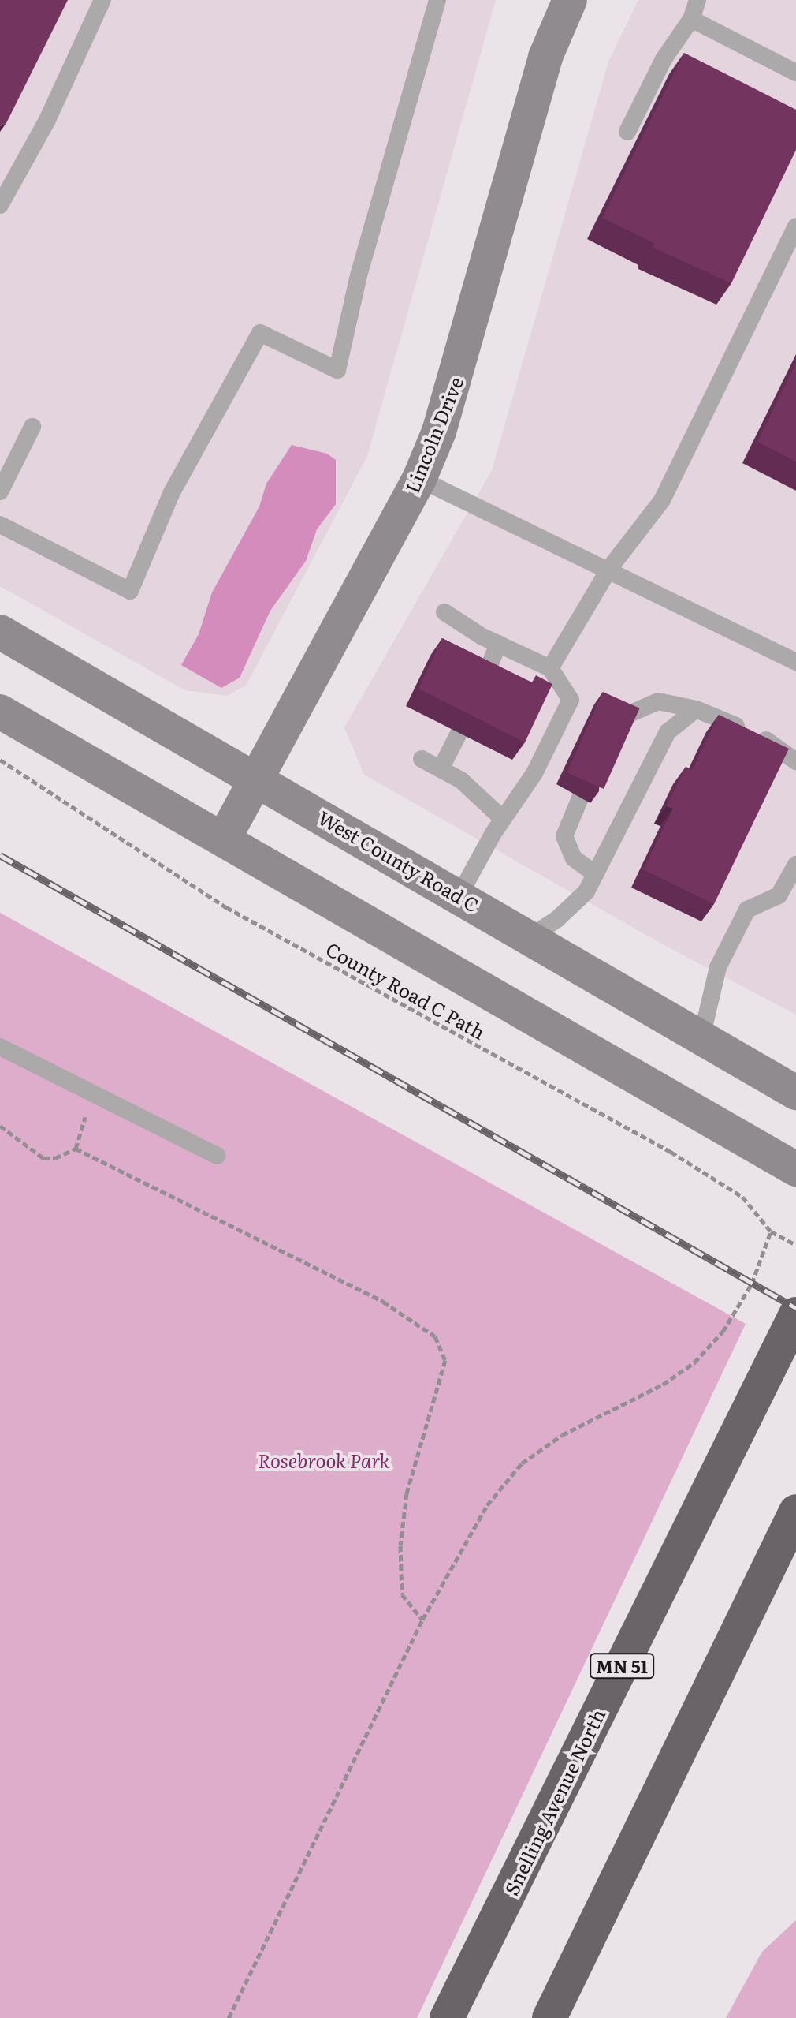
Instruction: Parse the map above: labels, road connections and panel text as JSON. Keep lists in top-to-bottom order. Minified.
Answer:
{"streets":{"highway":["MN 51","Snelling Avenue North"],"main road":["Lincoln Drive","West County Road C"],"path":["County Road C Path"]},"crossings":[["Lincoln Drive","West County Road C"]],"parks":["Rosebrook Park"]}
